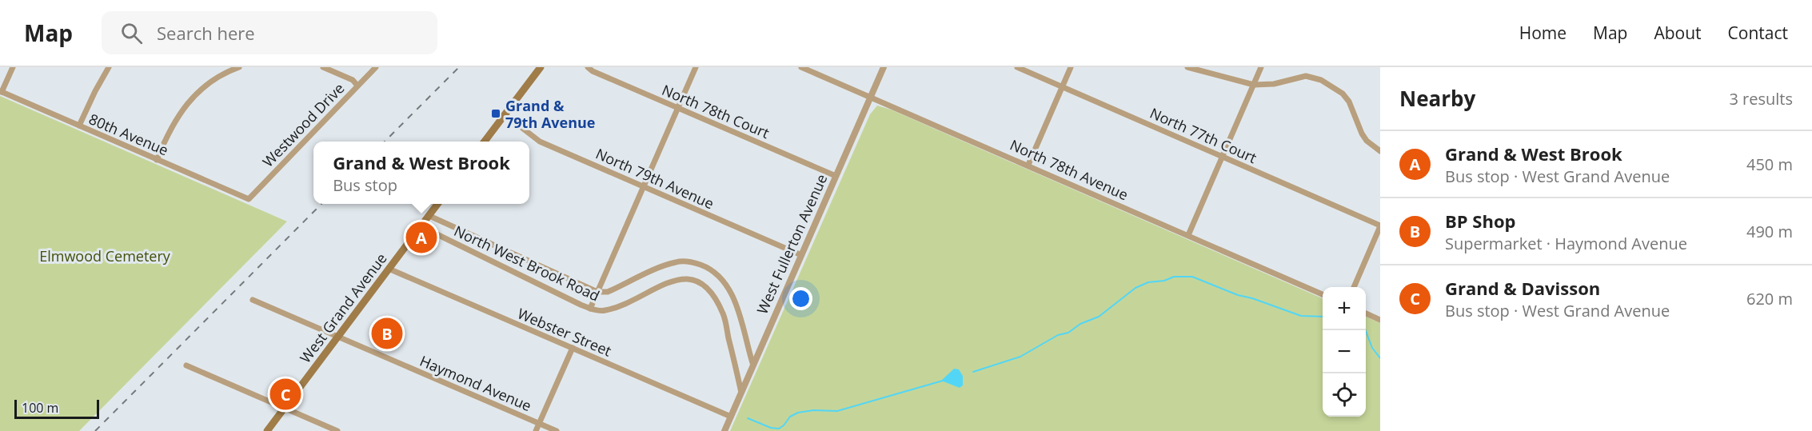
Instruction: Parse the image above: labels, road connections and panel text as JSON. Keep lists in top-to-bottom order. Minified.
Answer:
{"streets":{"main road":["West Grand Avenue"],"street":["North 78th Court","Westwood Drive","80th Avenue","North 77th Court","North 78th Avenue","North 79th Avenue","West Fullerton Avenue","North West Brook Road","Webster Street","Haymond Avenue"]},"crossings":[["North 78th Court","West Fullerton Avenue"],["Westwood Drive","80th Avenue"],["North 78th Avenue","West Fullerton Avenue"],["North 79th Avenue","West Fullerton Avenue"],["West Fullerton Avenue","North West Brook Road"],["West Fullerton Avenue","Webster Street"],["North West Brook Road","West Grand Avenue"],["West Grand Avenue","Webster Street"],["West Grand Avenue","Haymond Avenue"]],"parks":["Elmwood Cemetery"],"places":{"transit":["Grand & 79th Avenue"]},"scale_bar":"100 m","page":{"header":"Map","search":"Search here","nav":["Home","Map","About","Contact"],"heading":["Nearby","3 results"],"list":[{"mark":"A","name":"Grand & West Brook","note":"Bus stop · West Grand Avenue","value":"450 m"},{"mark":"B","name":"BP Shop","note":"Supermarket · Haymond Avenue","value":"490 m"},{"mark":"C","name":"Grand & Davisson","note":"Bus stop · West Grand Avenue","value":"620 m"}],"popup":["Grand & West Brook","Bus stop"],"pins":["A","B","C"],"map_buttons":["+","−"],"scale":"100 m"}}
